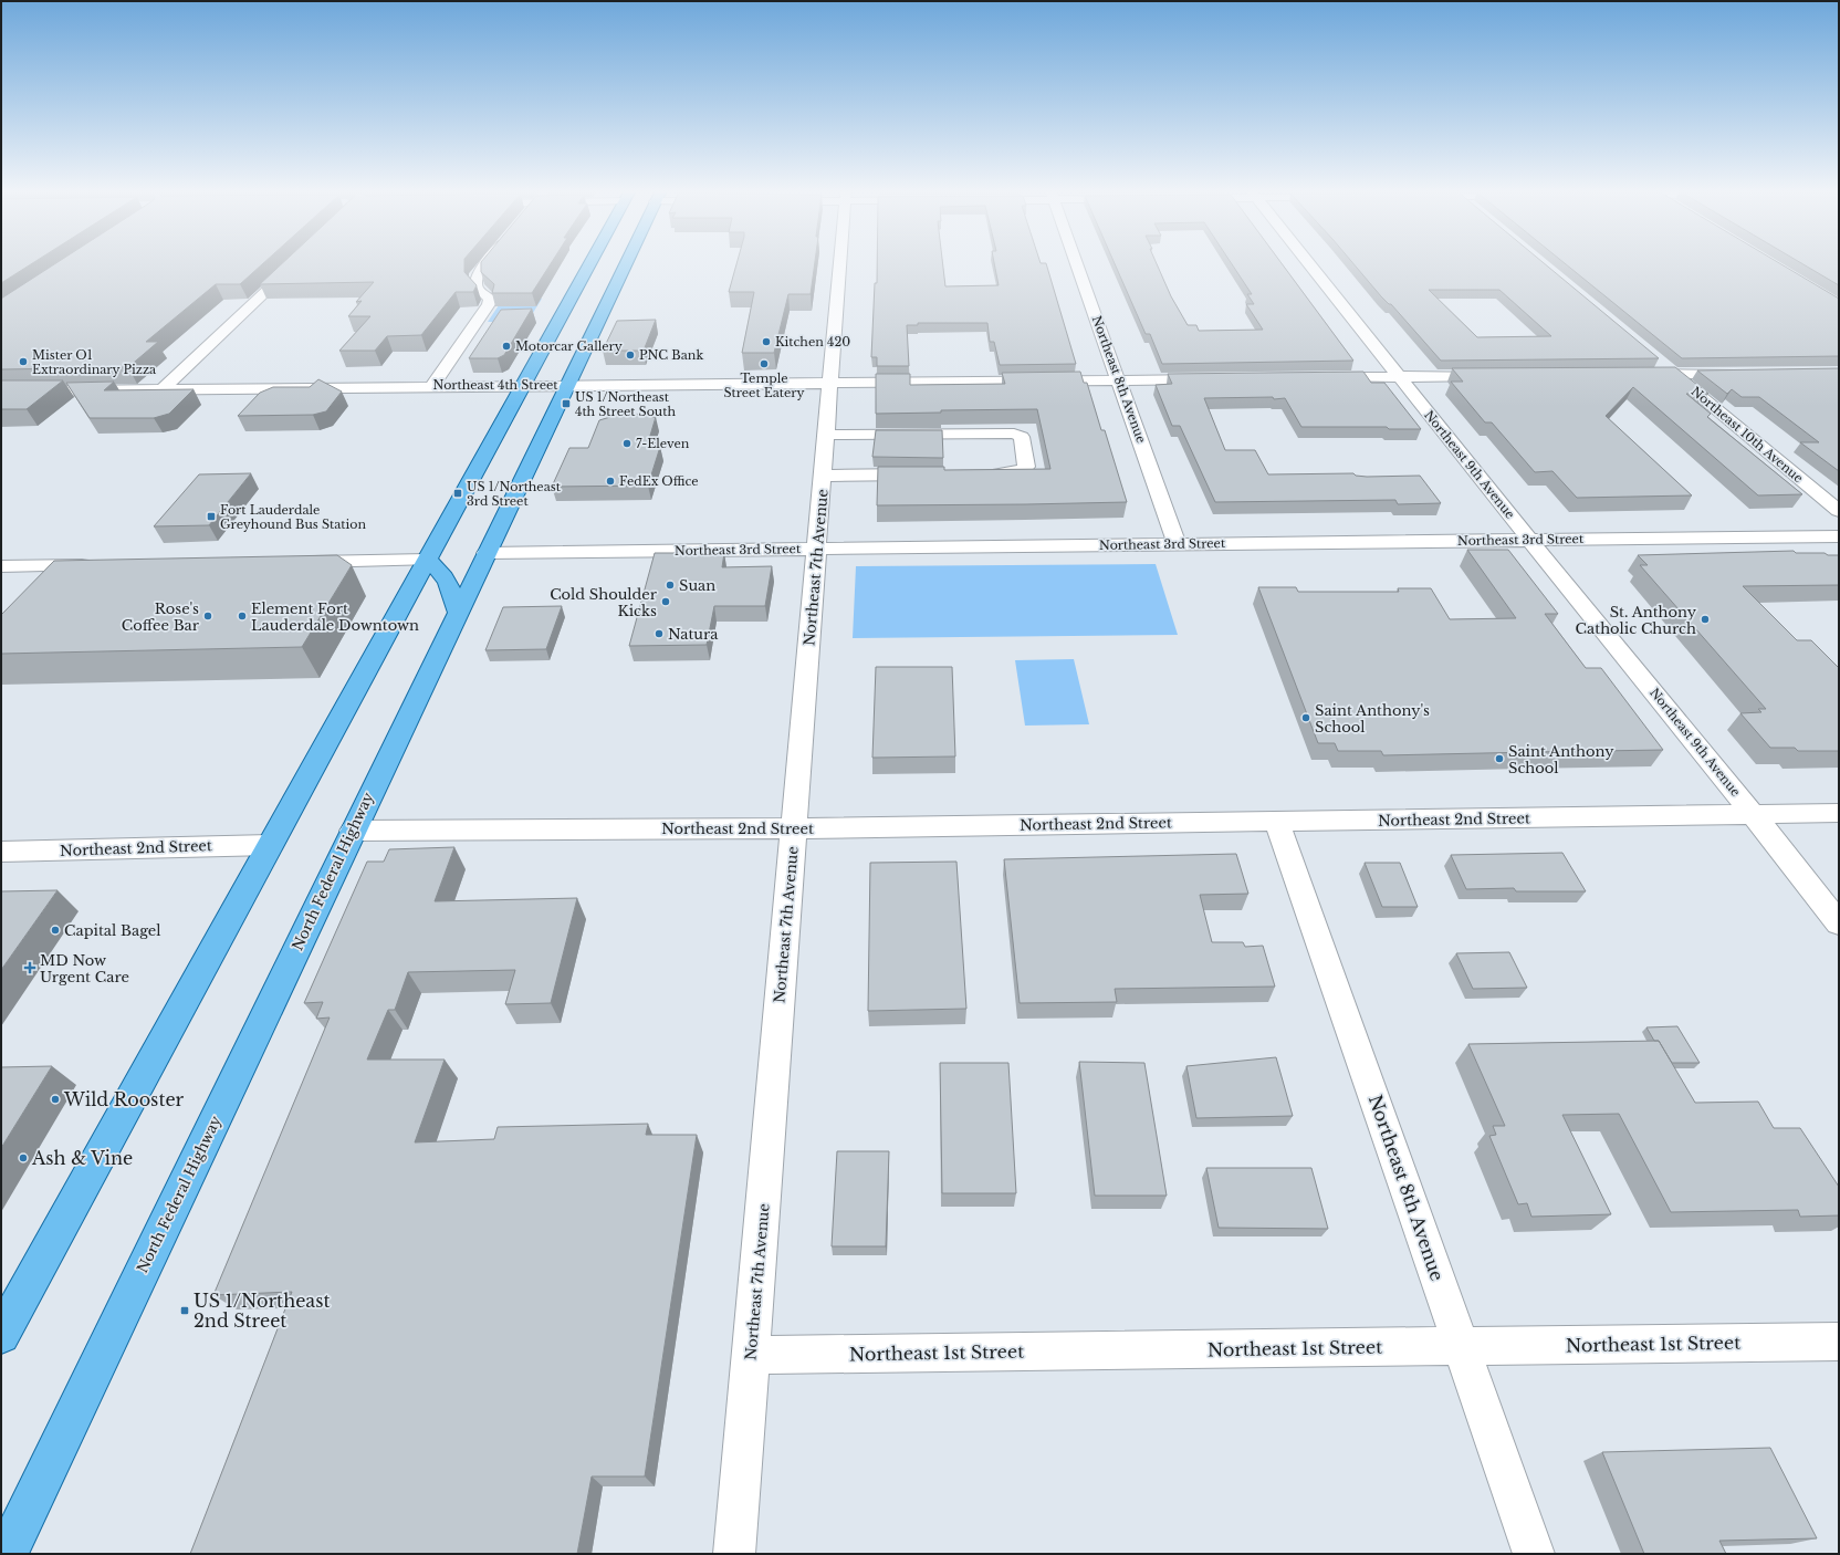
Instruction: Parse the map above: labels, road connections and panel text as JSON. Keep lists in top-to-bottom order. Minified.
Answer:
{"streets":{"main road":["North Federal Highway"],"street":["Northeast 8th Avenue","Northeast 4th Street","Northeast 10th Avenue","Northeast 9th Avenue","Northeast 3rd Street","Northeast 7th Avenue","Northeast 2nd Street","Northeast 1st Street"]},"crossings":[["Northeast 8th Avenue","Northeast 4th Street"],["Northeast 8th Avenue","Northeast 3rd Street"],["Northeast 8th Avenue","Northeast 2nd Street"],["Northeast 8th Avenue","Northeast 1st Street"],["Northeast 4th Street","Northeast 7th Avenue"],["Northeast 4th Street","North Federal Highway"],["Northeast 9th Avenue","Northeast 3rd Street"],["Northeast 9th Avenue","Northeast 2nd Street"],["Northeast 3rd Street","Northeast 7th Avenue"],["Northeast 3rd Street","North Federal Highway"],["Northeast 7th Avenue","Northeast 2nd Street"],["Northeast 7th Avenue","Northeast 1st Street"],["Northeast 2nd Street","North Federal Highway"]],"places":{"other":["Kitchen 420","Motorcar Gallery","PNC Bank","Mister O1 Extraordinary Pizza","Temple Street Eatery","7-Eleven","FedEx Office","Suan","Cold Shoulder Kicks","Rose's Coffee Bar","Element Fort Lauderdale Downtown","St. Anthony Catholic Church","Natura","Saint Anthony's School","Saint Anthony School","Capital Bagel","Wild Rooster","Ash & Vine"],"transit":["US 1/Northeast 4th Street South","US 1/Northeast 3rd Street","Fort Lauderdale Greyhound Bus Station","US 1/Northeast 2nd Street"],"health":["MD Now Urgent Care"]}}
